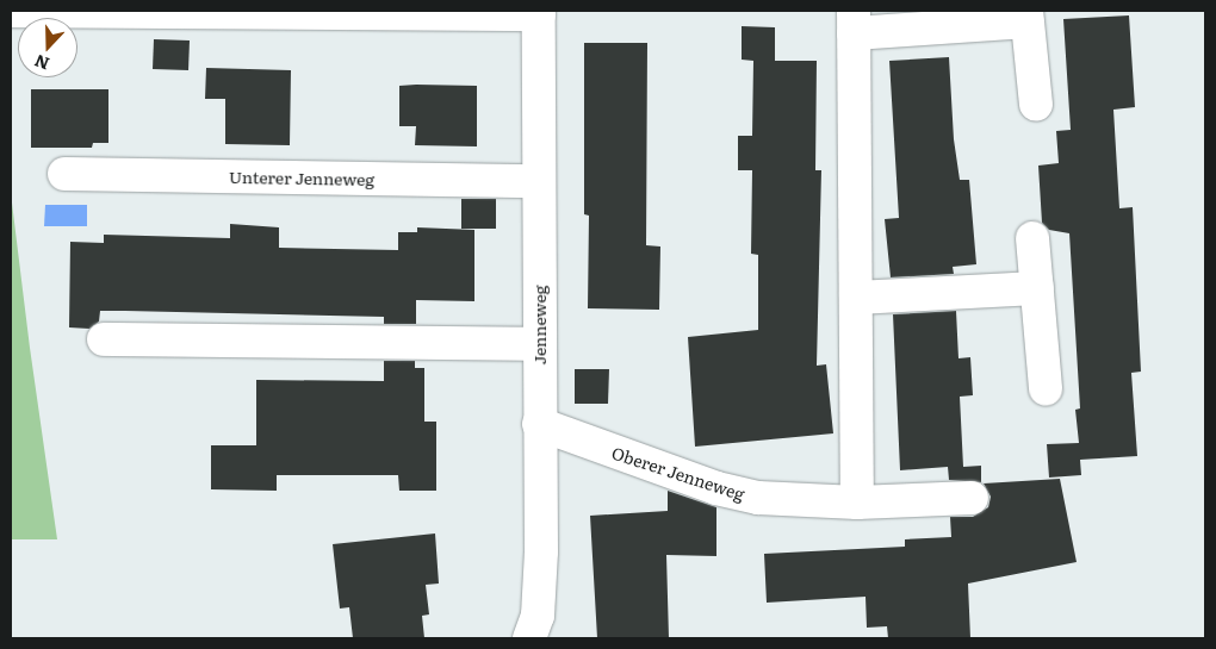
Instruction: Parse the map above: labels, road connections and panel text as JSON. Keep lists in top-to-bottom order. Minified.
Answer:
{"streets":{"street":["Unterer Jenneweg","Jenneweg","Oberer Jenneweg"]},"crossings":[["Unterer Jenneweg","Jenneweg"],["Jenneweg","Oberer Jenneweg"]],"north":"bottom"}
